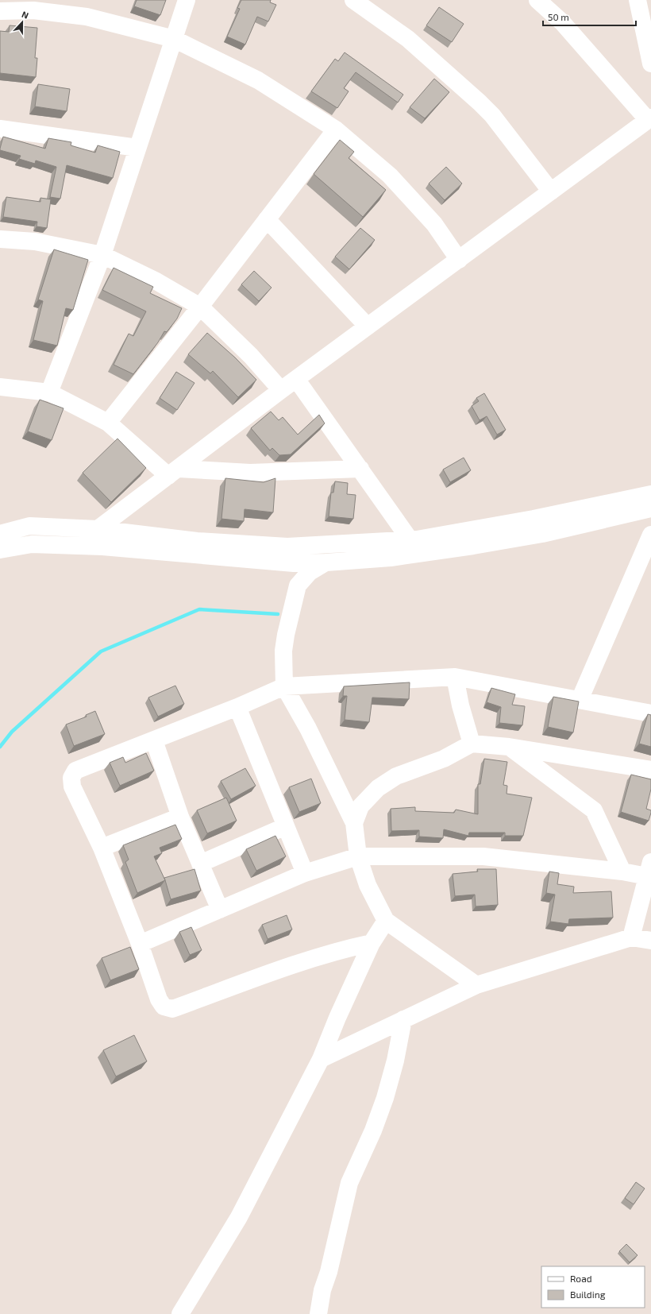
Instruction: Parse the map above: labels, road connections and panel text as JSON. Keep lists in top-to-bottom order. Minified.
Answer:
{"legend":["Road","Building"],"scale_bar":"50 m","north":"top"}
